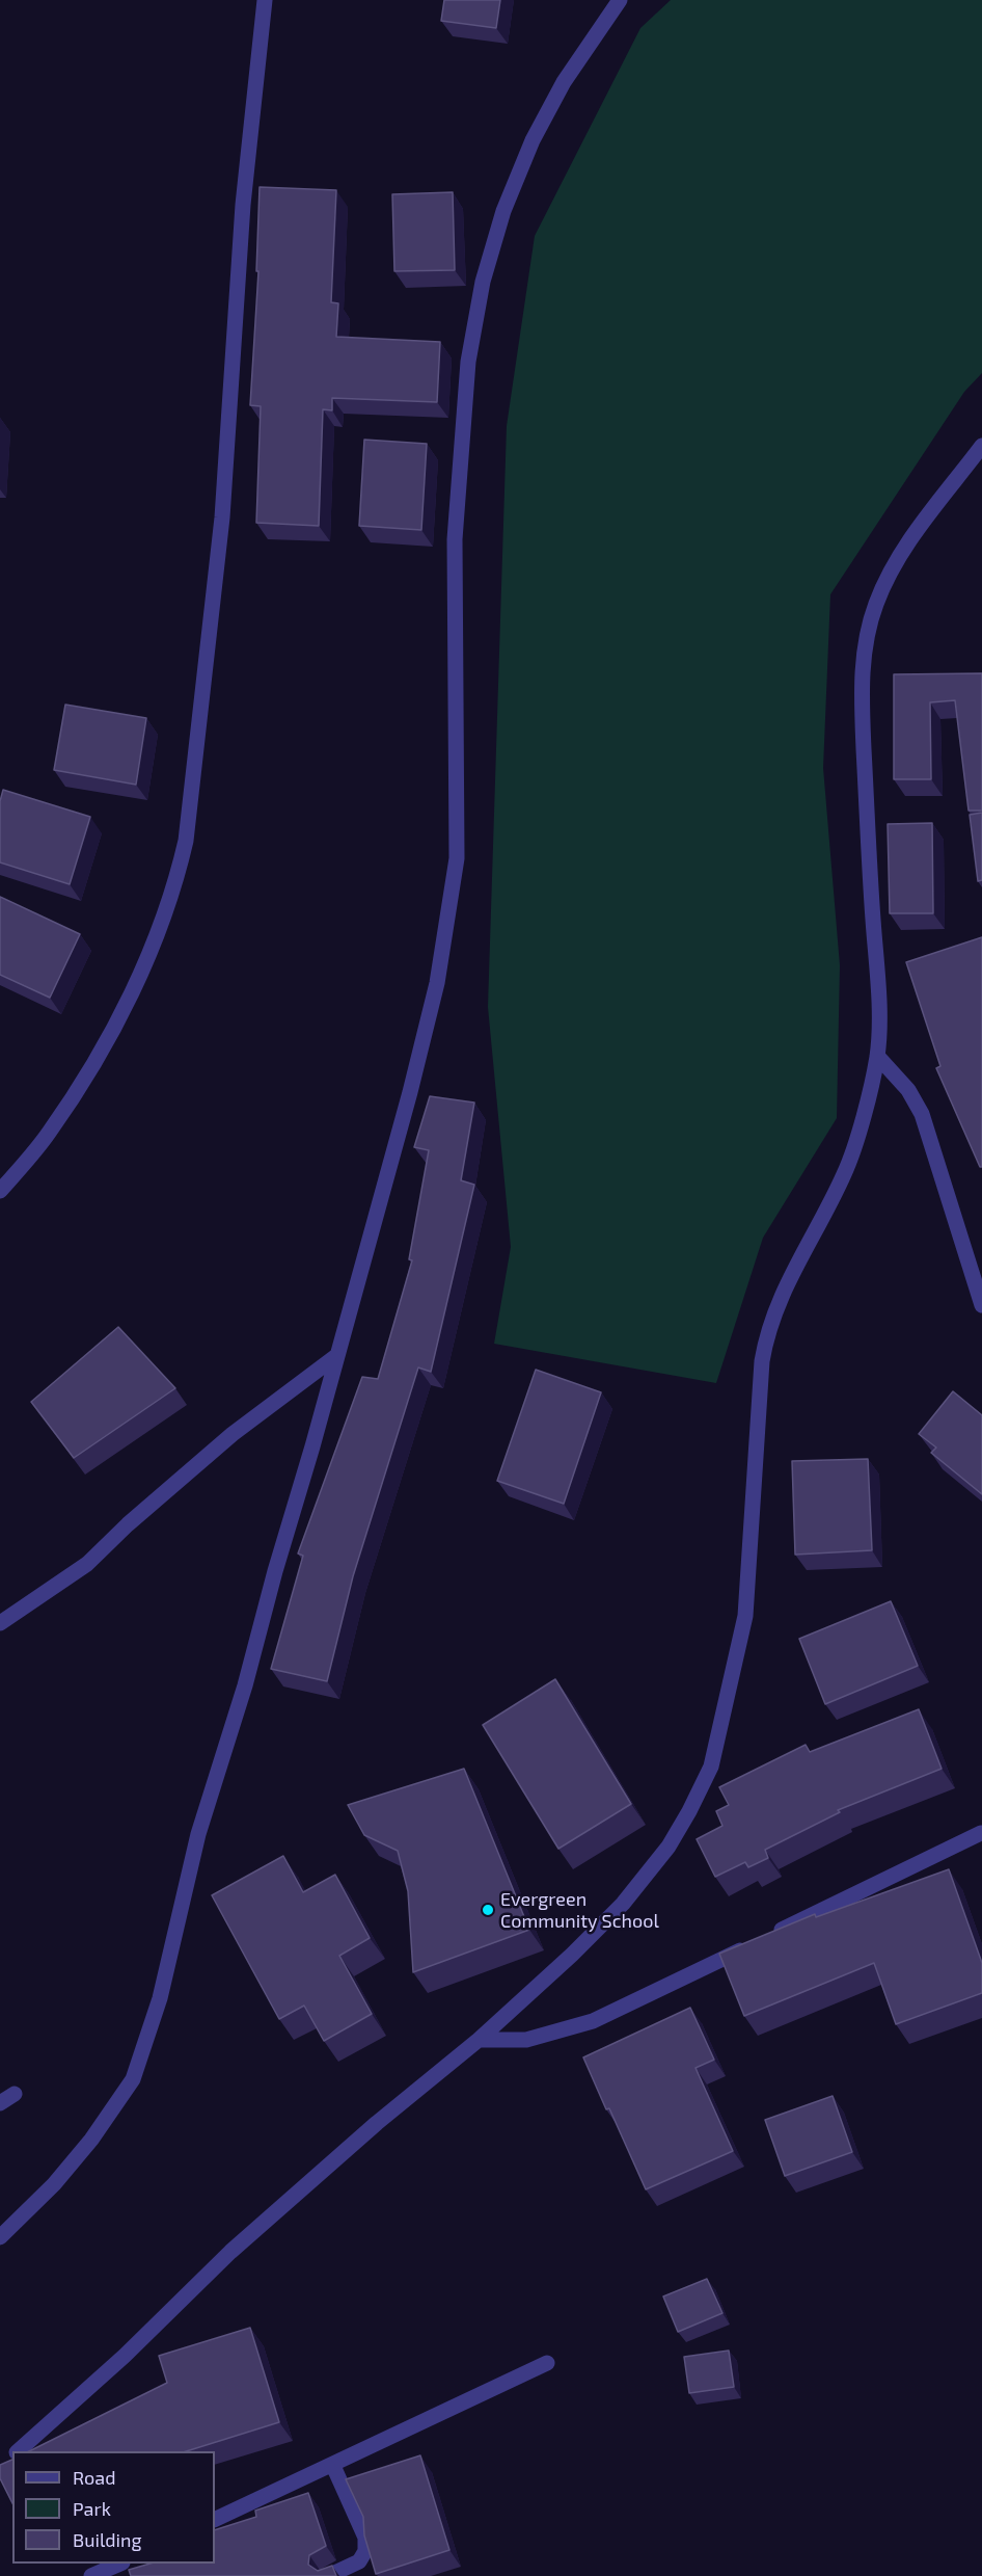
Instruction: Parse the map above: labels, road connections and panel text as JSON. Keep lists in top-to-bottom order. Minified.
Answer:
{"places":["Evergreen Community School"],"legend":["Road","Park","Building"]}
